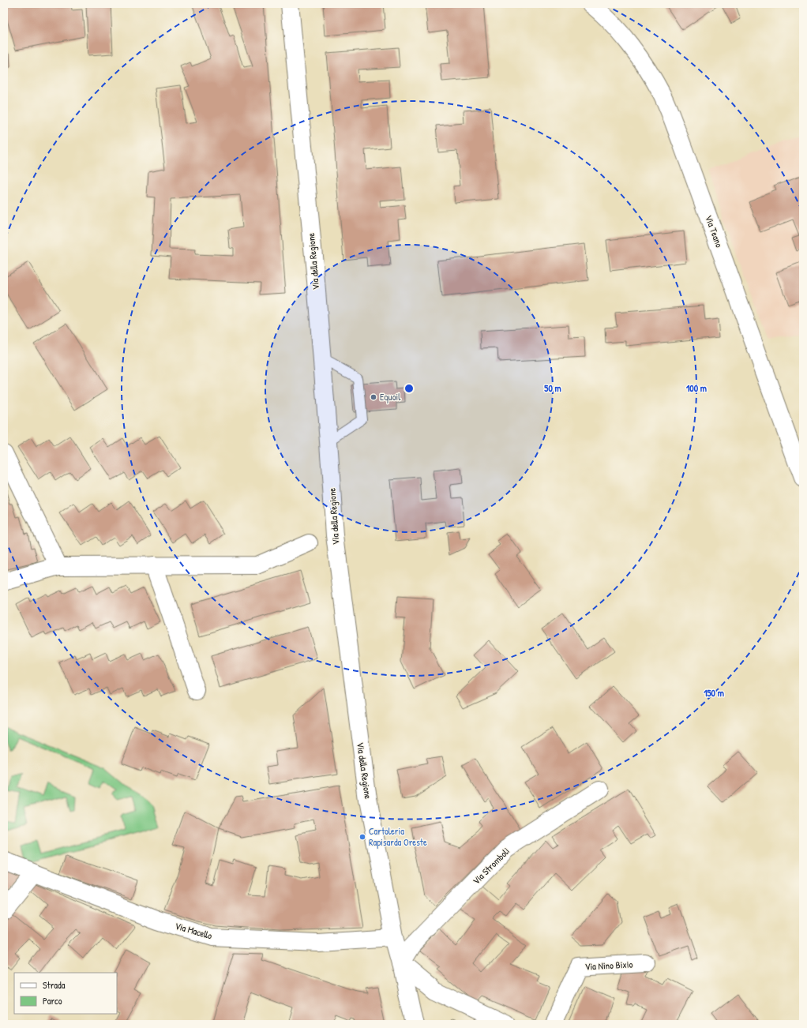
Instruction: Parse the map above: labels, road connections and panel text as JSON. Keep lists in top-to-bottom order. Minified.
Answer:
{"streets":{"street":["Via Teano","Via della Regione","Via Stromboli","Via Macello","Via Nino Bixio"]},"crossings":[["Via della Regione","Via Stromboli"],["Via della Regione","Via Macello"]],"places":["Equoil","Cartoleria Rapisarda Oreste"],"legend":["Strada","Parco"],"rings":["50 m","100 m","150 m"]}
